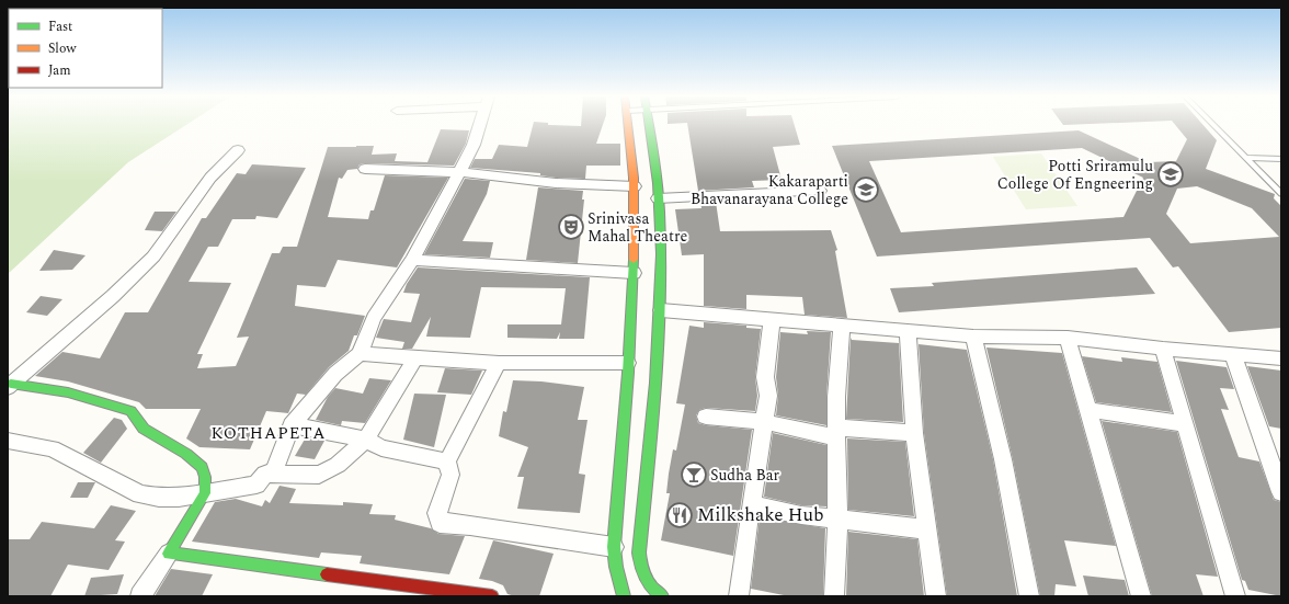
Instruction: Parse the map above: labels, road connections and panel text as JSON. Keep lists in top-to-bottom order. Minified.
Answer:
{"districts":["KOTHAPETA"],"places":{"school or university":["Potti Sriramulu College Of Engneering","Kakaraparti Bhavanarayana College"],"theatre":["Srinivasa Mahal Theatre"],"bar":["Sudha Bar"],"restaurant":["Milkshake Hub"]},"legend":["Fast","Slow","Jam"]}
